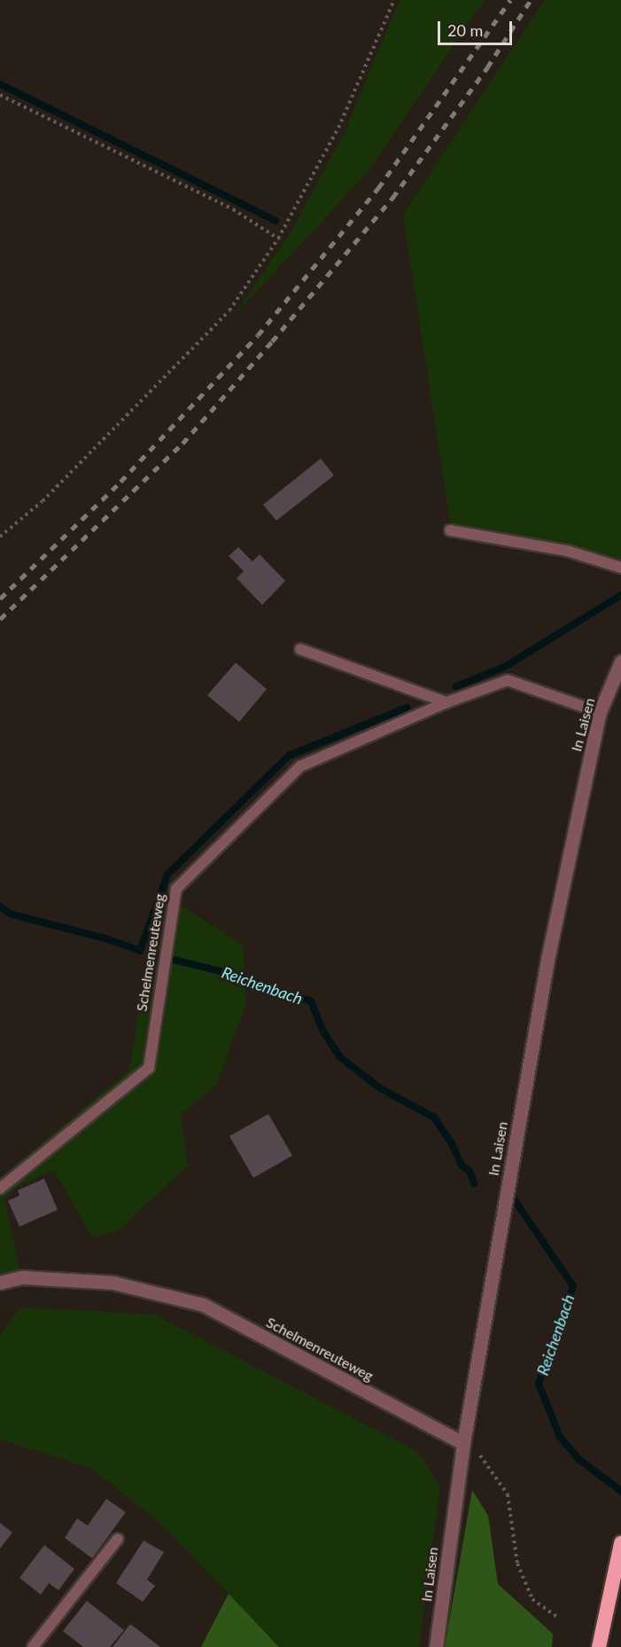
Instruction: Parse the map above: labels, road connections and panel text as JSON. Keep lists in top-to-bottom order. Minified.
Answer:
{"streets":{"street":["In Laisen","Schelmenreuteweg"]},"crossings":[["In Laisen","Schelmenreuteweg"]],"water":["Reichenbach"],"scale_bar":"20 m"}
